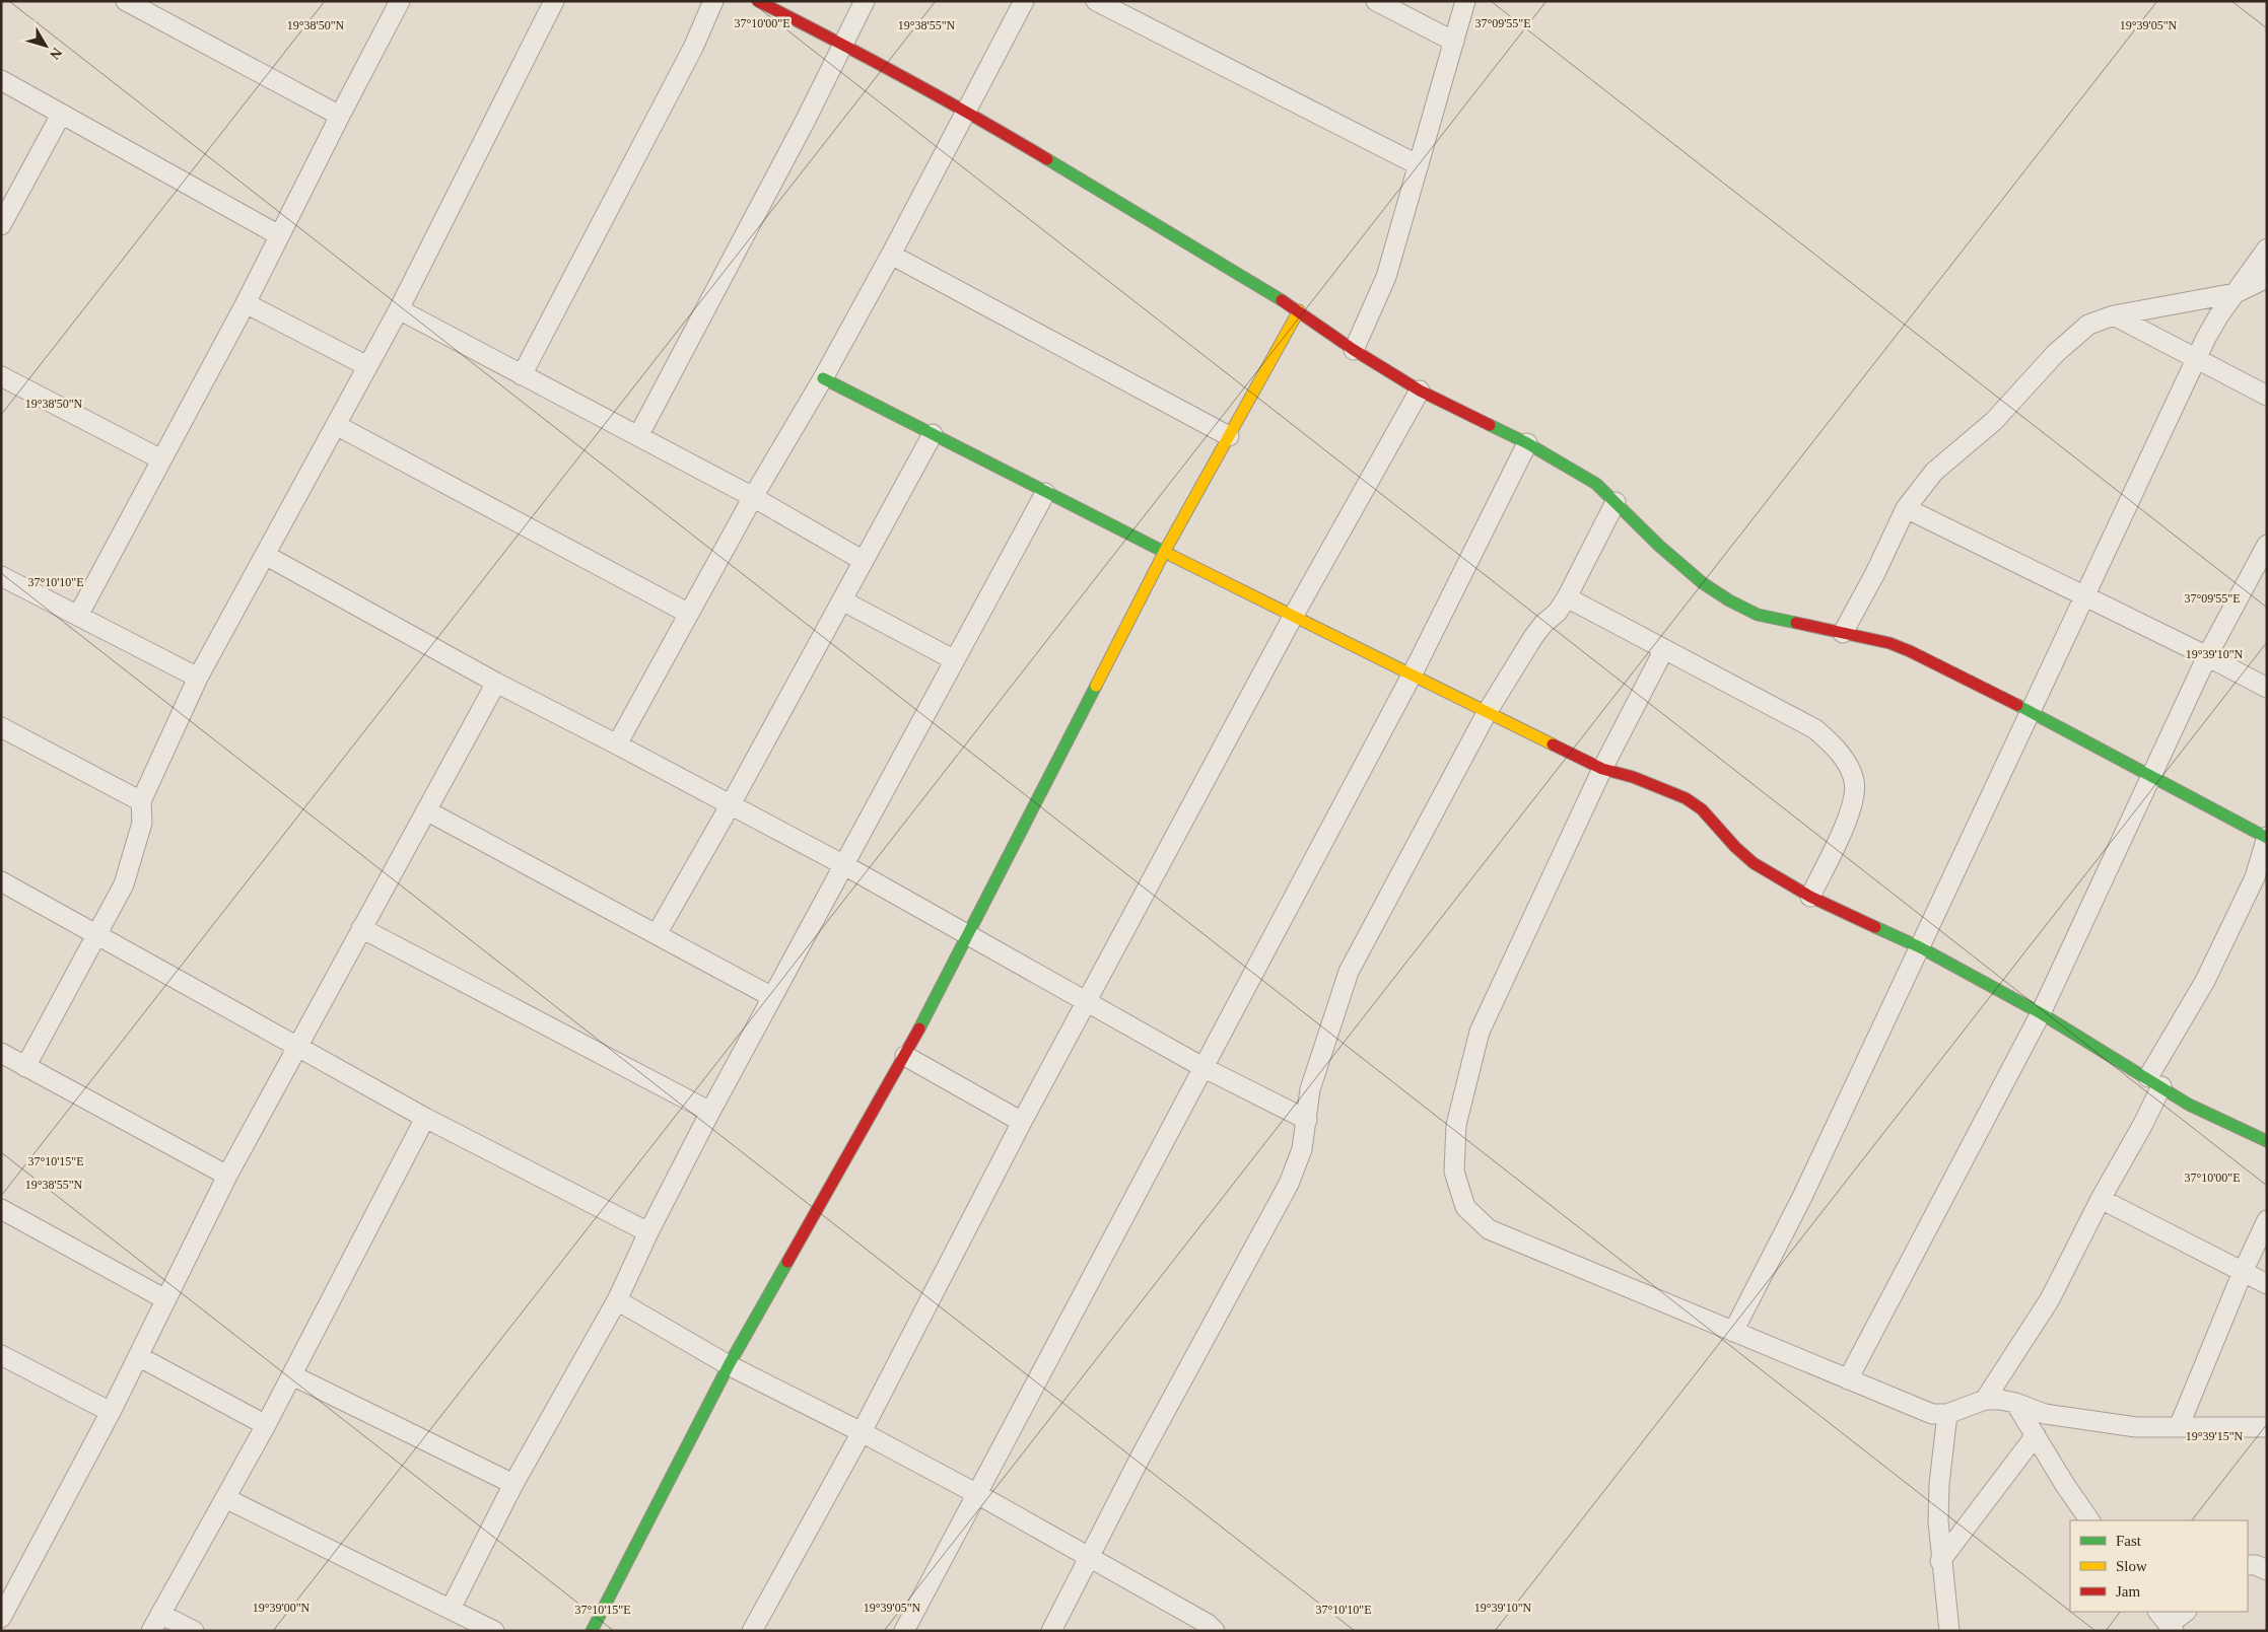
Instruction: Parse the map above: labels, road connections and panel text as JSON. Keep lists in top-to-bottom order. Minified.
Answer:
{"legend":["Fast","Slow","Jam"],"north":"bottom right","coordinates":["37°10'00\"E","37°09'55\"E","19°38'55\"N","19°39'05\"N","19°38'50\"N","37°10'10\"E","19°39'10\"N","37°10'15\"E","19°39'15\"N","19°39'00\"N"]}
